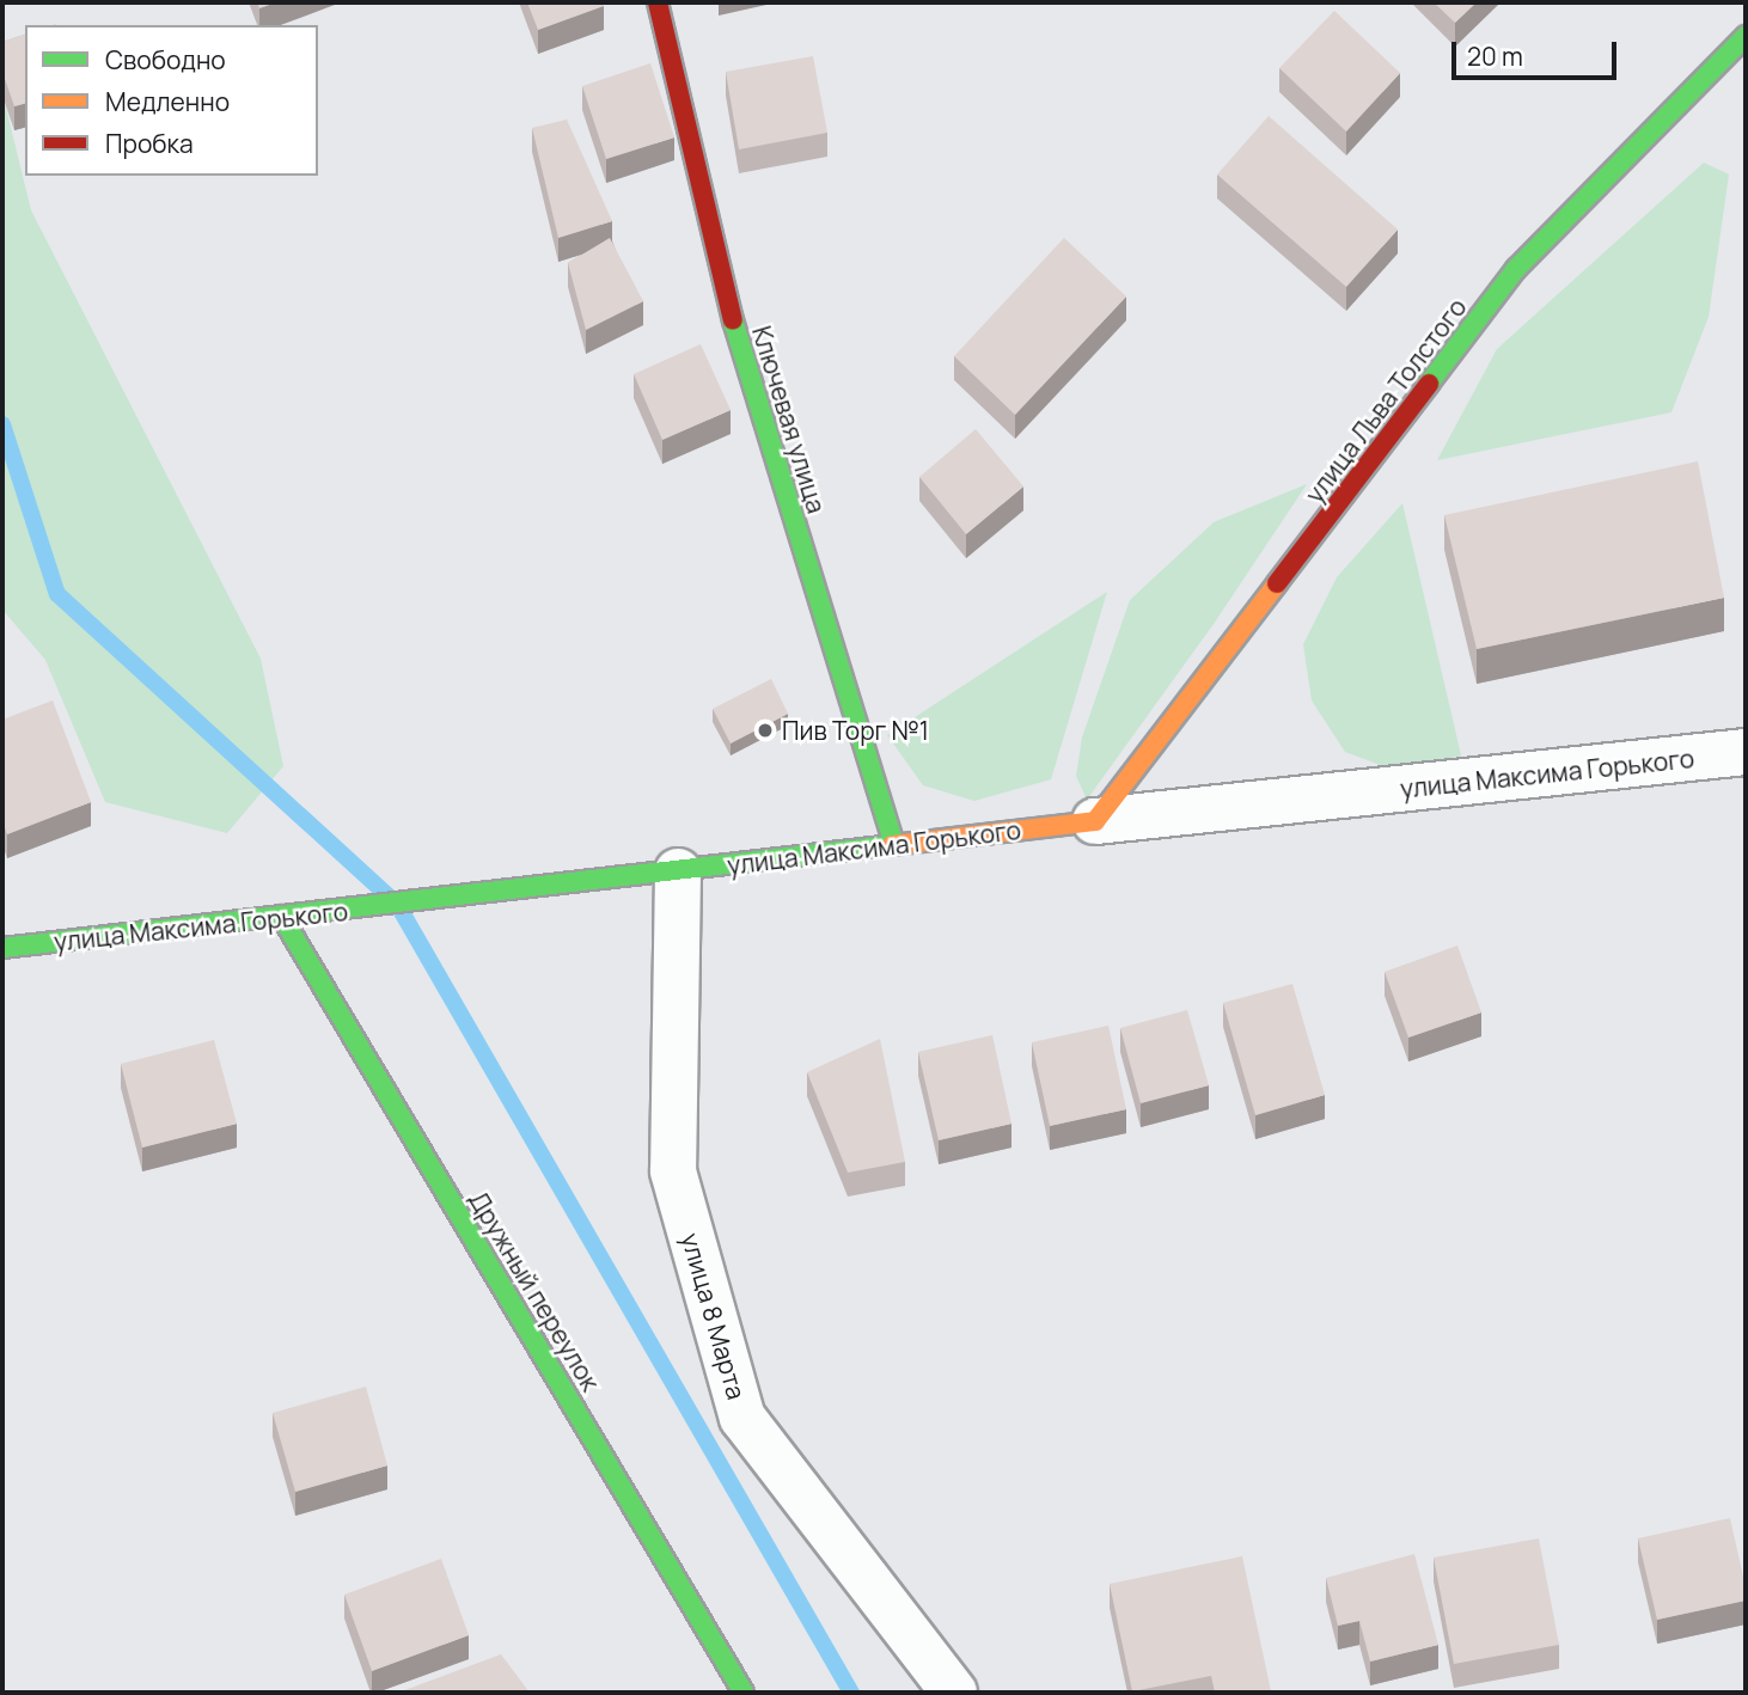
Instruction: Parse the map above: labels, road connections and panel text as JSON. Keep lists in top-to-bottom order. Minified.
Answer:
{"streets":{"street":["улица Льва Толстого","Ключевая улица","улица Максима Горького","Дружный переулок","улица 8 Марта"]},"crossings":[["улица Льва Толстого","улица Максима Горького"],["Ключевая улица","улица Максима Горького"],["улица Максима Горького","Дружный переулок"],["улица Максима Горького","улица 8 Марта"]],"places":["Пив Торг №1"],"legend":["Свободно","Медленно","Пробка"],"scale_bar":"20 m"}
